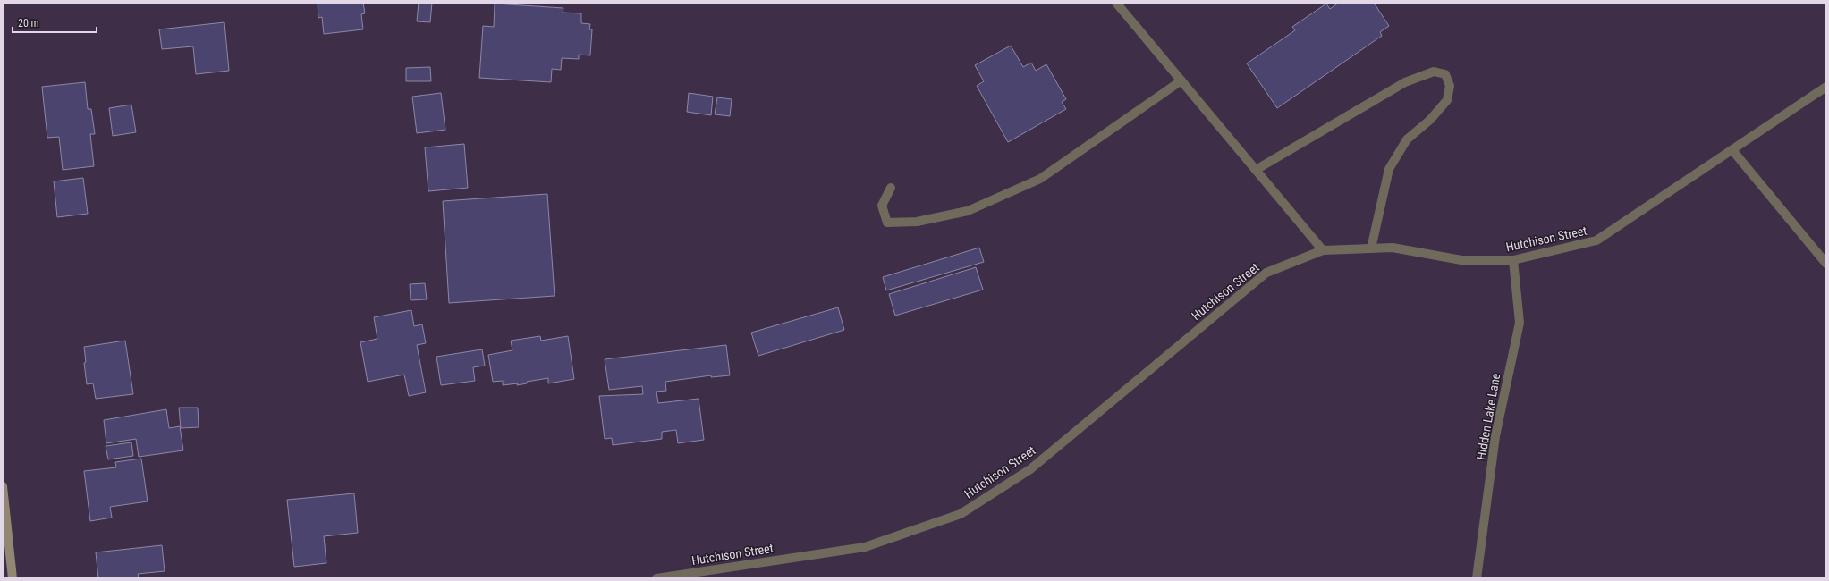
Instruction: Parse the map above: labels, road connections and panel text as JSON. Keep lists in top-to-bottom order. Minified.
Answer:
{"streets":{"street":["Hutchison Street","Hidden Lake Lane"]},"crossings":[["Hutchison Street","Hidden Lake Lane"]],"scale_bar":"20 m"}
